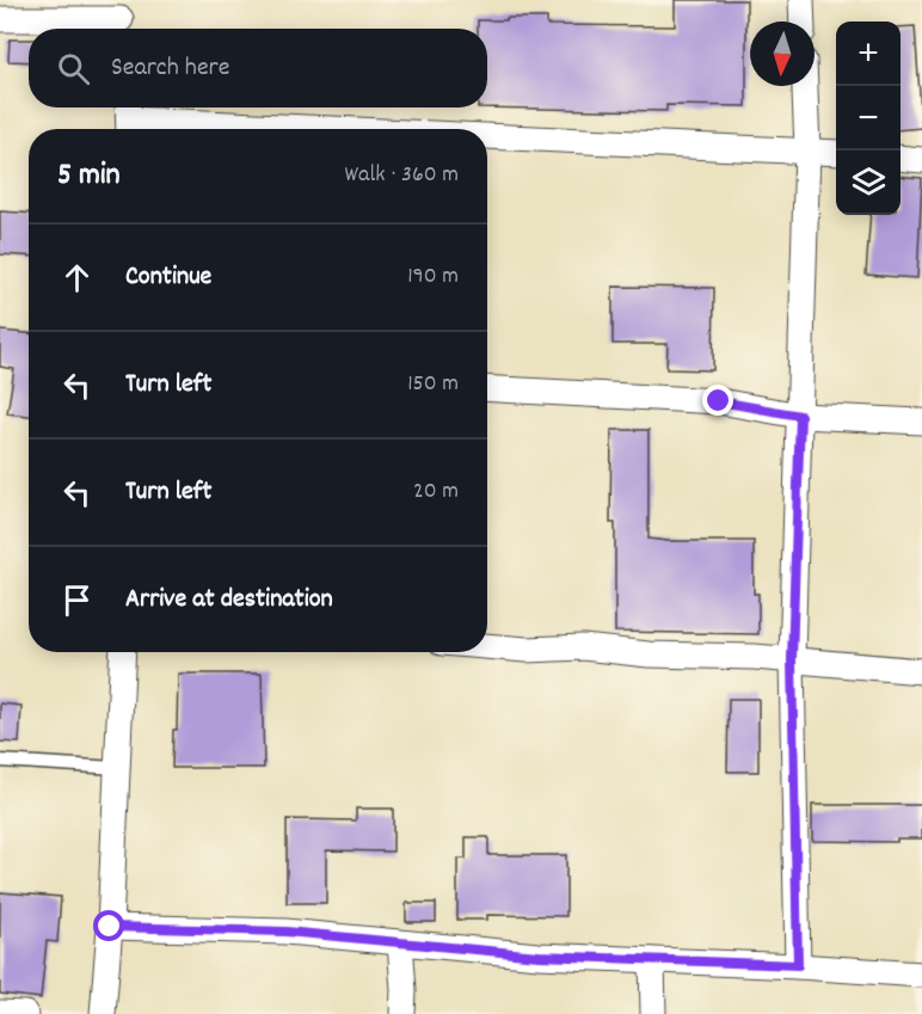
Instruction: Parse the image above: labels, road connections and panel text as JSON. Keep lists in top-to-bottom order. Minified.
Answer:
{"north":"bottom","page":{"map_buttons":["+","−"],"search":"Search here","heading":["5 min","Walk · 360 m"],"list":[["Continue","190 m"],["Turn left","150 m"],["Turn left","20 m"],"Arrive at destination"]}}
